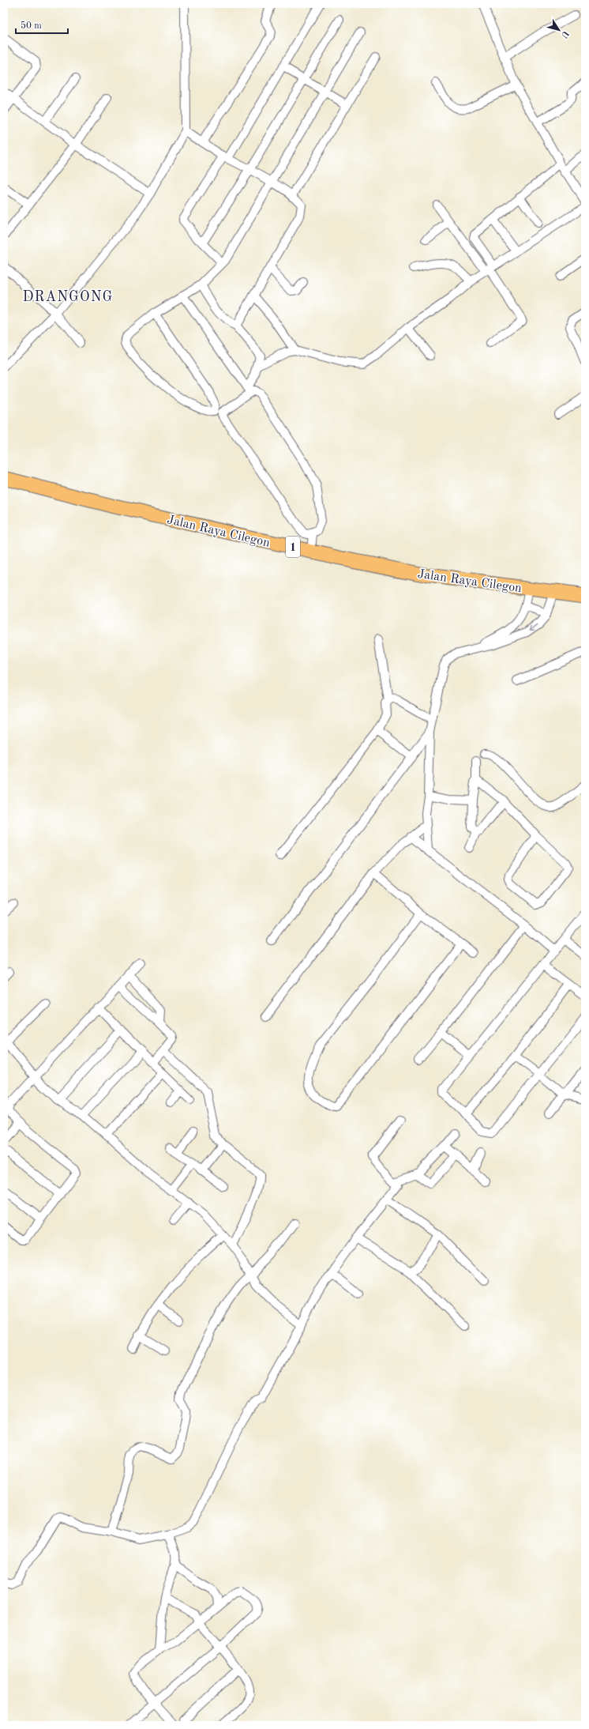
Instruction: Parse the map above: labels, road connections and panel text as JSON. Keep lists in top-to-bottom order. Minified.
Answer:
{"streets":{"highway":["Jalan Raya Cilegon","1"]},"districts":["DRANGONG"],"scale_bar":"50 m","north":"bottom right"}
